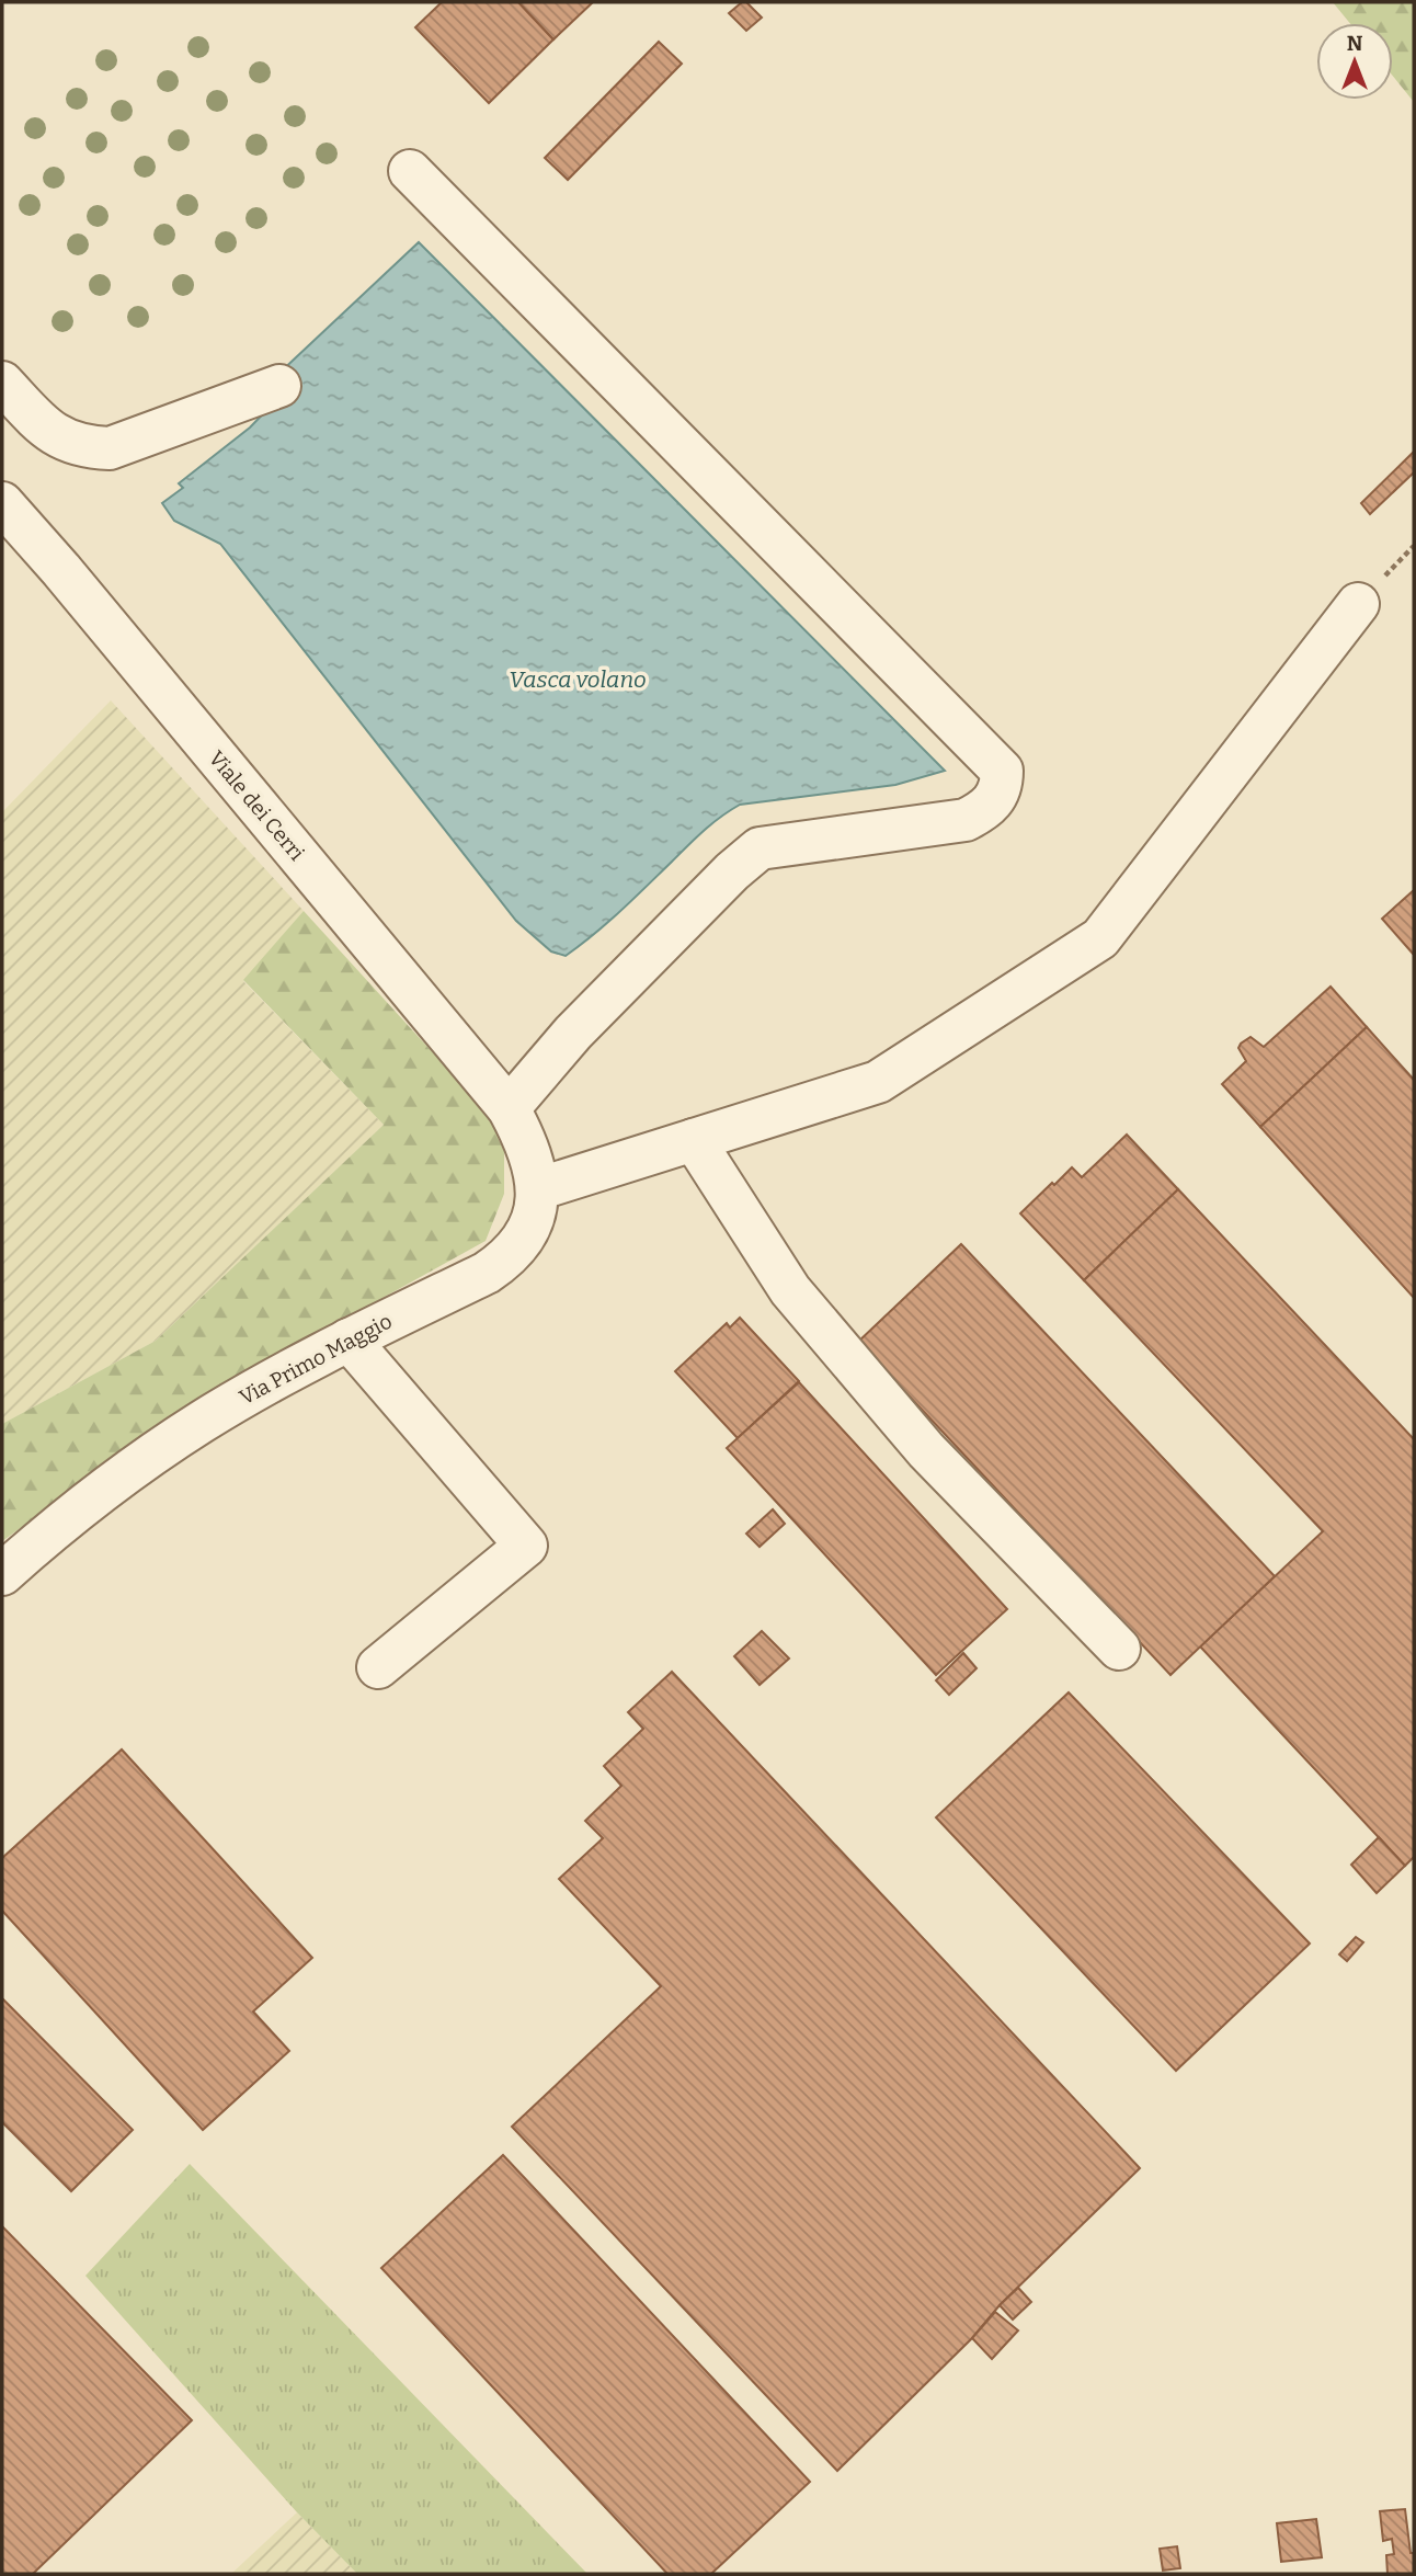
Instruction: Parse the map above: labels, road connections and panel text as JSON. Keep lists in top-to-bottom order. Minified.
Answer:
{"streets":{"street":["Viale dei Cerri","Via Primo Maggio"]},"crossings":[["Viale dei Cerri","Via Primo Maggio"]],"water":["Vasca volano"],"north":"top"}
